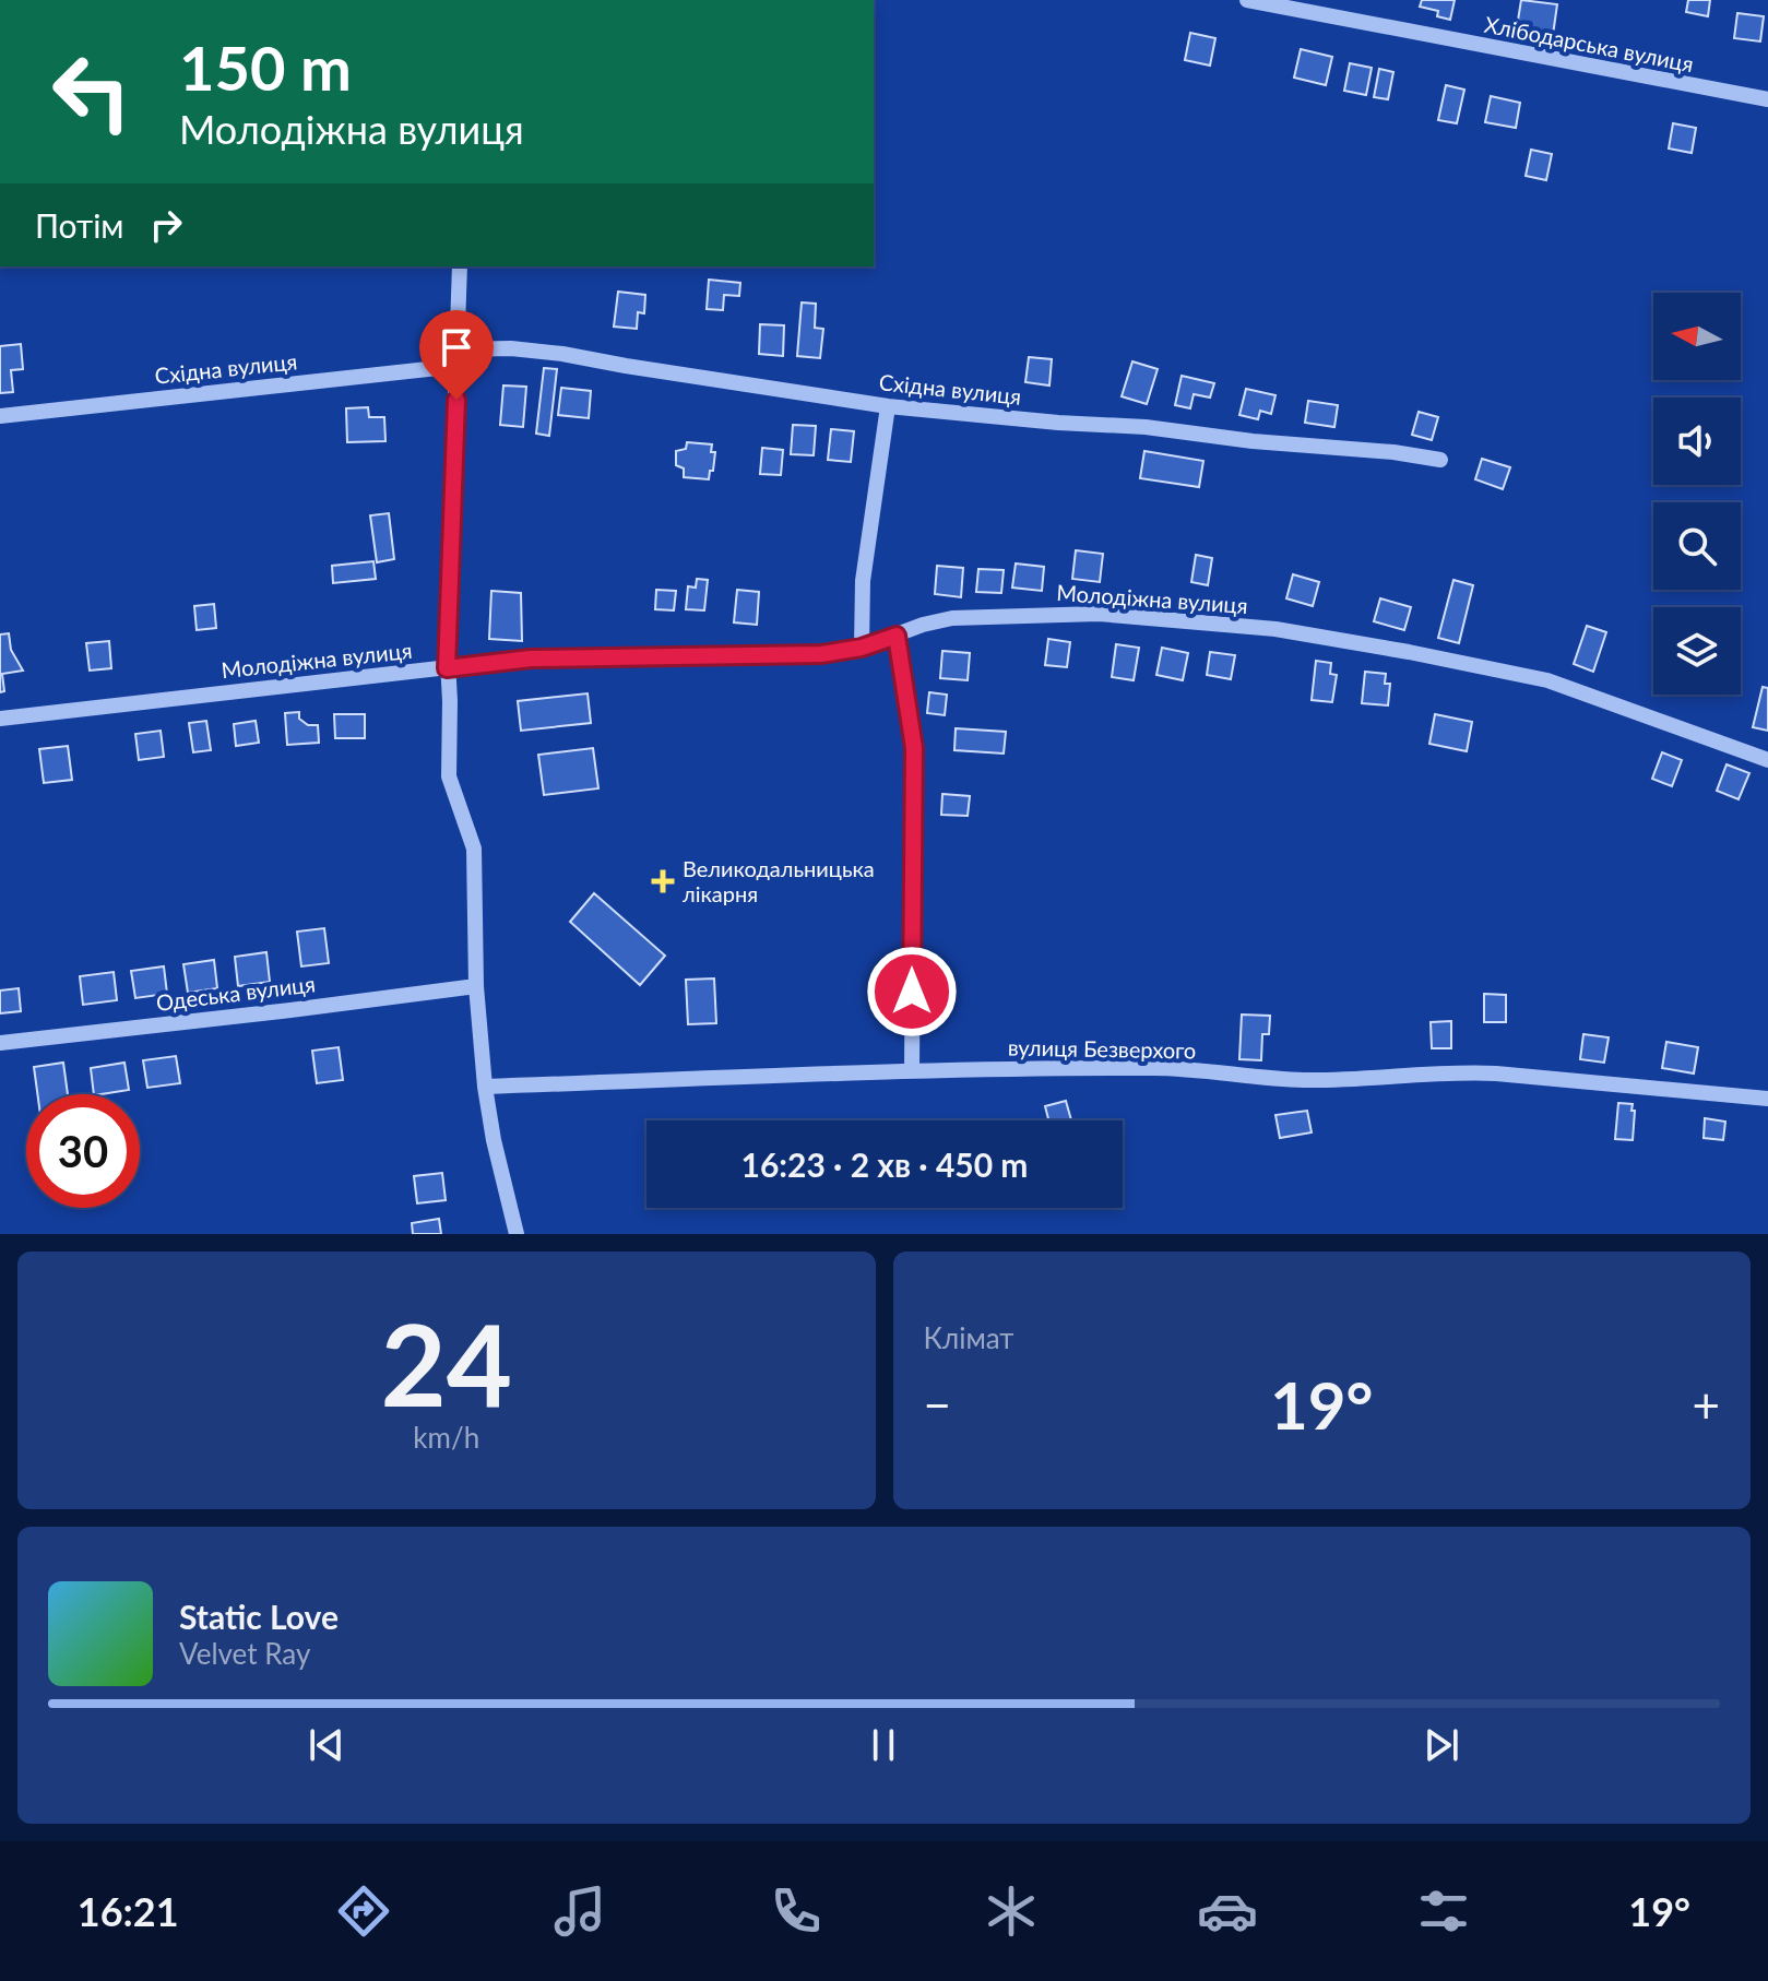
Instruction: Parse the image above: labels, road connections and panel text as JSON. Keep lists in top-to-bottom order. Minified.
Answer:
{"streets":{"street":["Хлібодарська вулиця","Східна вулиця","Молодіжна вулиця","Одеська вулиця","вулиця Безверхого"]},"places":{"health":["Великодальницька лікарня"]},"north":"left","page":{"turn":["150 m","Молодіжна вулиця"],"then":"Потім","limit":"30","trip":"16:23 · 2 хв · 450 m","tile":[["24","km/h"],"Клімат"],"heat":["−","19°","+"],"song":["Static Love","Velvet Ray"],"tabs":["16:21","19°"]}}
